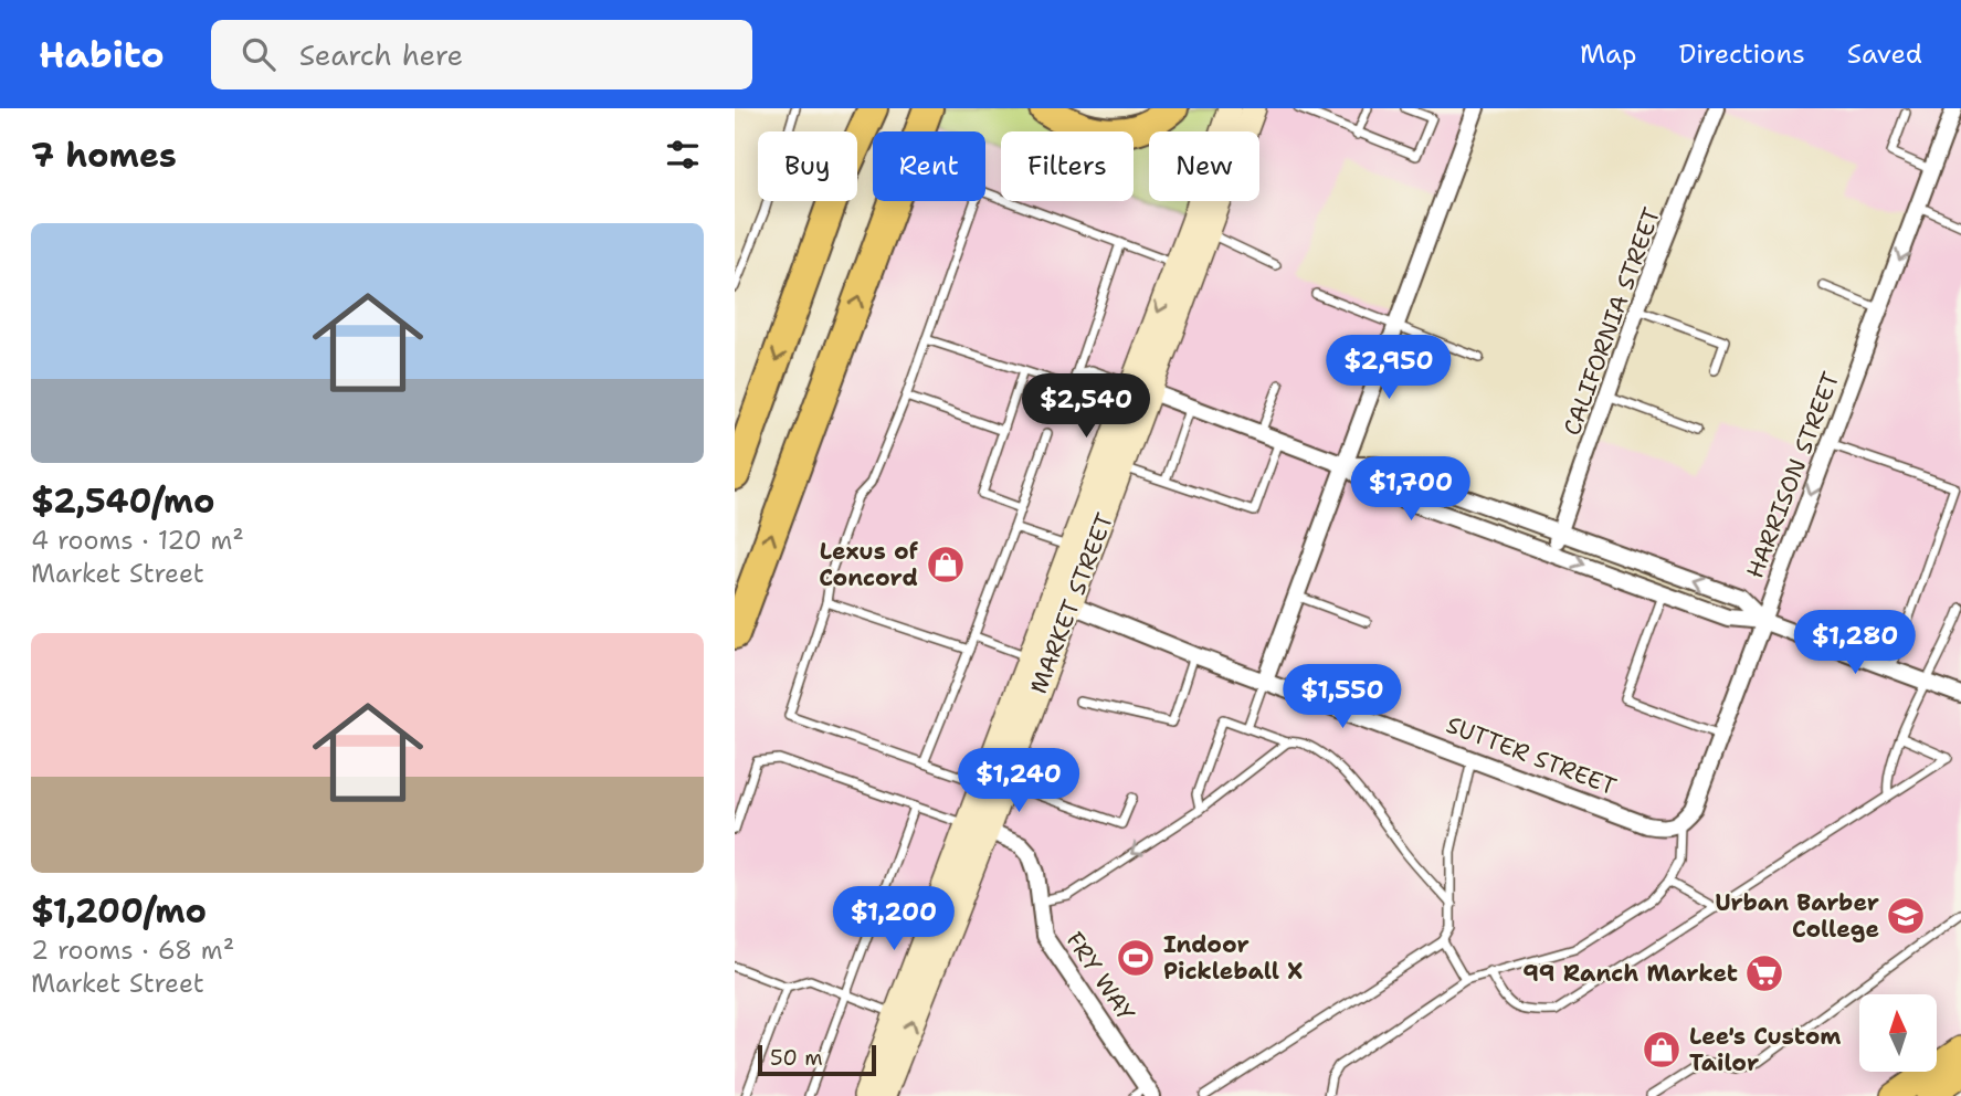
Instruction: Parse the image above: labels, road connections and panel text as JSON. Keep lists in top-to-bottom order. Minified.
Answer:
{"streets":{"main road":["MARKET STREET"],"street":["CALIFORNIA STREET","HARRISON STREET","SUTTER STREET","FRY WAY"]},"crossings":[["HARRISON STREET","SUTTER STREET"],["MARKET STREET","SUTTER STREET"],["MARKET STREET","FRY WAY"]],"one_way":["HARRISON STREET"],"places":{"shop":["Lexus of Concord","Lee's Custom Tailor"],"school or university":["Urban Barber College"],"sports":["Indoor Pickleball X"],"supermarket":["99 Ranch Market"]},"scale_bar":"50 m","north":"top","page":{"header":"Habito","search":"Search here","nav":["Map","Directions","Saved"],"heading":"7 homes","chip":["Buy","Rent","Filters","New"],"list":[{"name":"$2,540/mo","note":"4 rooms · 120 m² · Market Street"},{"name":"$1,200/mo","note":"2 rooms · 68 m² · Market Street"}],"price":["$2,950","$2,540","$1,700","$1,280","$1,550","$1,240","$1,200"],"scale":"50 m"}}
